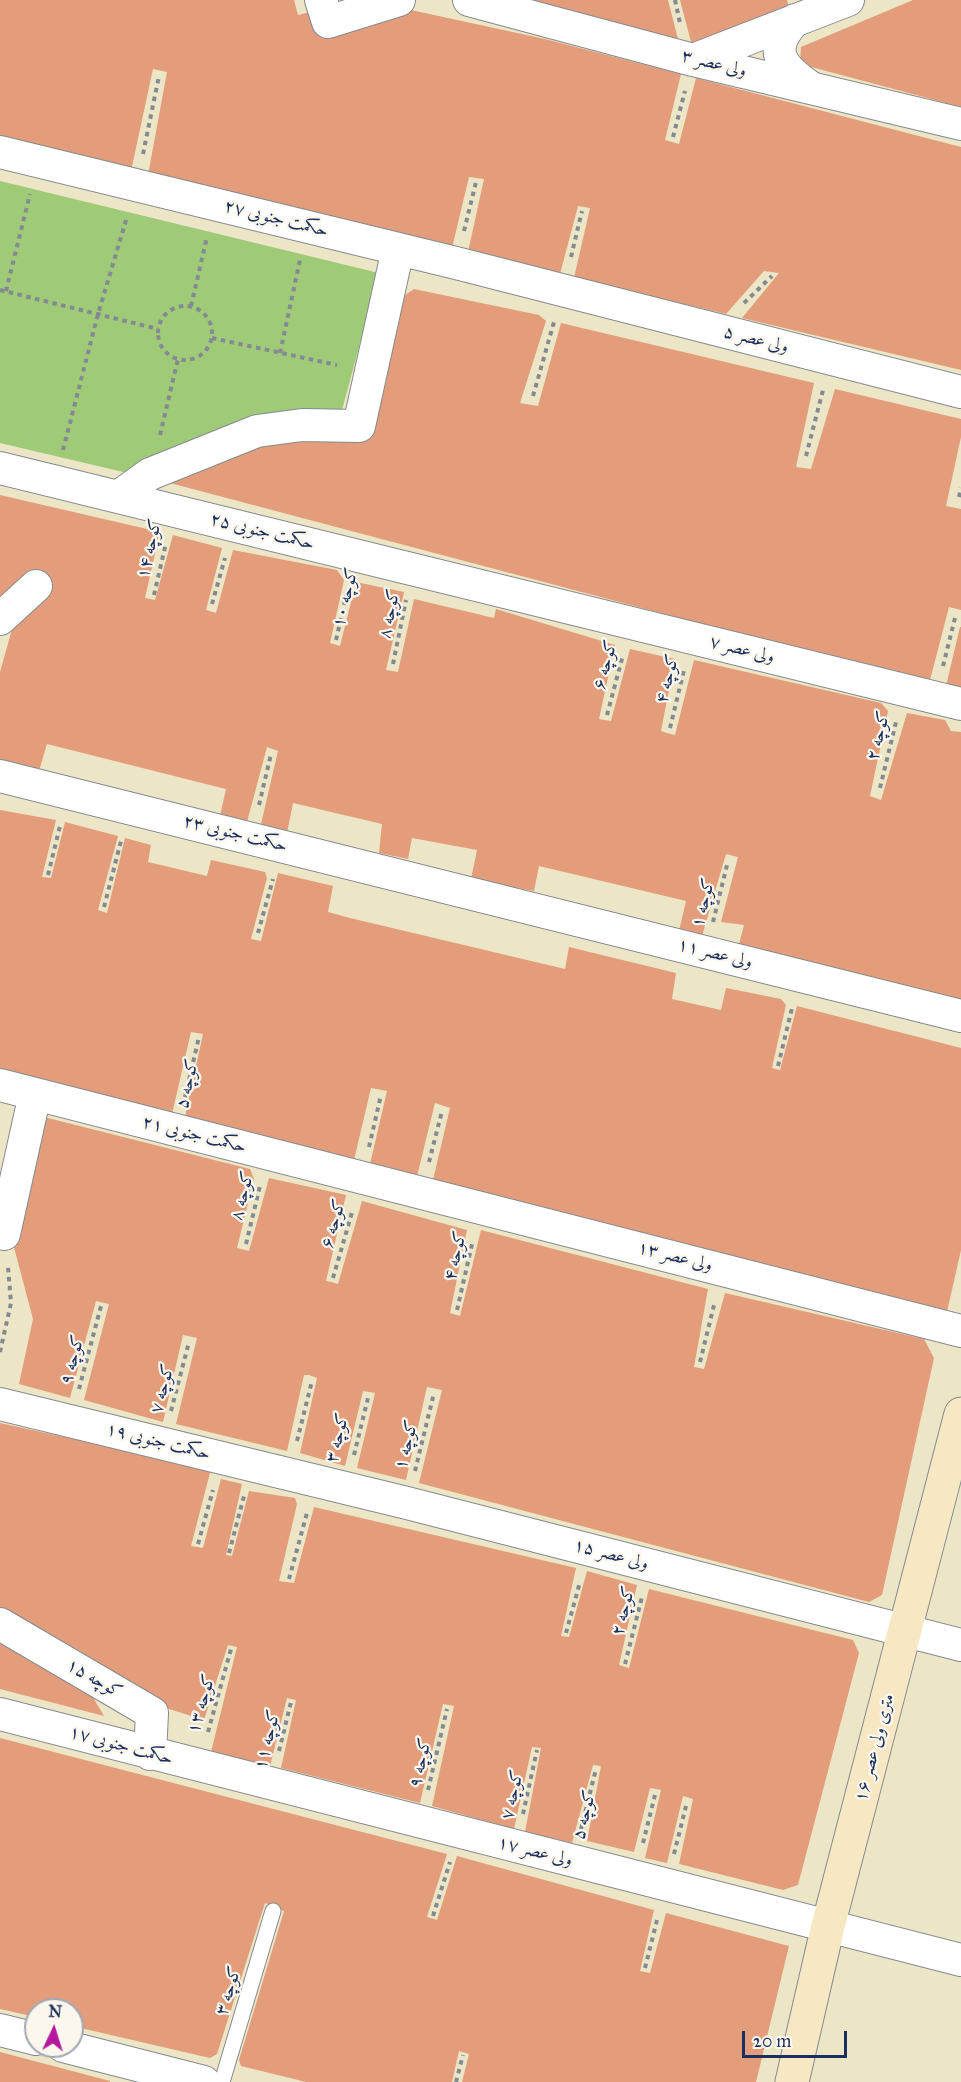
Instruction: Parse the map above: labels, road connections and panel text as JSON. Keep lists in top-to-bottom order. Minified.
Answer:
{"streets":{"street":["ولی عصر ۳","حکمت جنوبی ۲۷","ولی عصر ۵","حکمت جنوبی ۲۵","ولی عصر ۷","حکمت جنوبی ۲۳","ولی عصر ۱۱","حکمت جنوبی ۲۱","ولی عصر ۱۳","حکمت جنوبی ۱۹","ولی عصر ۱۵","کوچه ۱۵","حکمت جنوبی ۱۷","۱۶ متری ولی عصر","ولی عصر ۱۷"],"lane":["کوچه ۳"],"path":["کوچه ۱۴","کوچه ۱۰","کوچه ۸","کوچه ۶","کوچه ۴","کوچه ۲","کوچه ۱","کوچه ۵","کوچه ۹","کوچه ۷","کوچه ۱۳","کوچه ۱۱"]},"crossings":[["حکمت جنوبی ۲۷","ولی عصر ۵"],["حکمت جنوبی ۲۵","کوچه ۱۴"],["حکمت جنوبی ۲۵","کوچه ۱۰"],["حکمت جنوبی ۲۵","کوچه ۸"],["حکمت جنوبی ۲۵","ولی عصر ۷"],["کوچه ۸","حکمت جنوبی ۲۱"],["ولی عصر ۷","کوچه ۶"],["ولی عصر ۷","کوچه ۴"],["ولی عصر ۷","کوچه ۲"],["کوچه ۶","حکمت جنوبی ۲۱"],["کوچه ۶","ولی عصر ۱۳"],["کوچه ۴","ولی عصر ۱۳"],["کوچه ۲","ولی عصر ۱۵"],["حکمت جنوبی ۲۳","ولی عصر ۱۱"],["کوچه ۱","ولی عصر ۱۱"],["کوچه ۱","ولی عصر ۱۵"],["کوچه ۵","حکمت جنوبی ۲۱"],["کوچه ۵","ولی عصر ۱۷"],["حکمت جنوبی ۲۱","ولی عصر ۱۳"],["کوچه ۹","حکمت جنوبی ۱۹"],["کوچه ۹","ولی عصر ۱۷"],["کوچه ۷","حکمت جنوبی ۱۹"],["کوچه ۷","ولی عصر ۱۷"],["کوچه ۳","ولی عصر ۱۵"],["حکمت جنوبی ۱۹","ولی عصر ۱۵"],["ولی عصر ۱۵","۱۶ متری ولی عصر"],["کوچه ۱۵","حکمت جنوبی ۱۷"],["کوچه ۱۳","حکمت جنوبی ۱۷"],["کوچه ۱۱","حکمت جنوبی ۱۷"],["کوچه ۱۱","ولی عصر ۱۷"],["حکمت جنوبی ۱۷","ولی عصر ۱۷"],["۱۶ متری ولی عصر","ولی عصر ۱۷"]],"scale_bar":"20 m","north":"top"}
